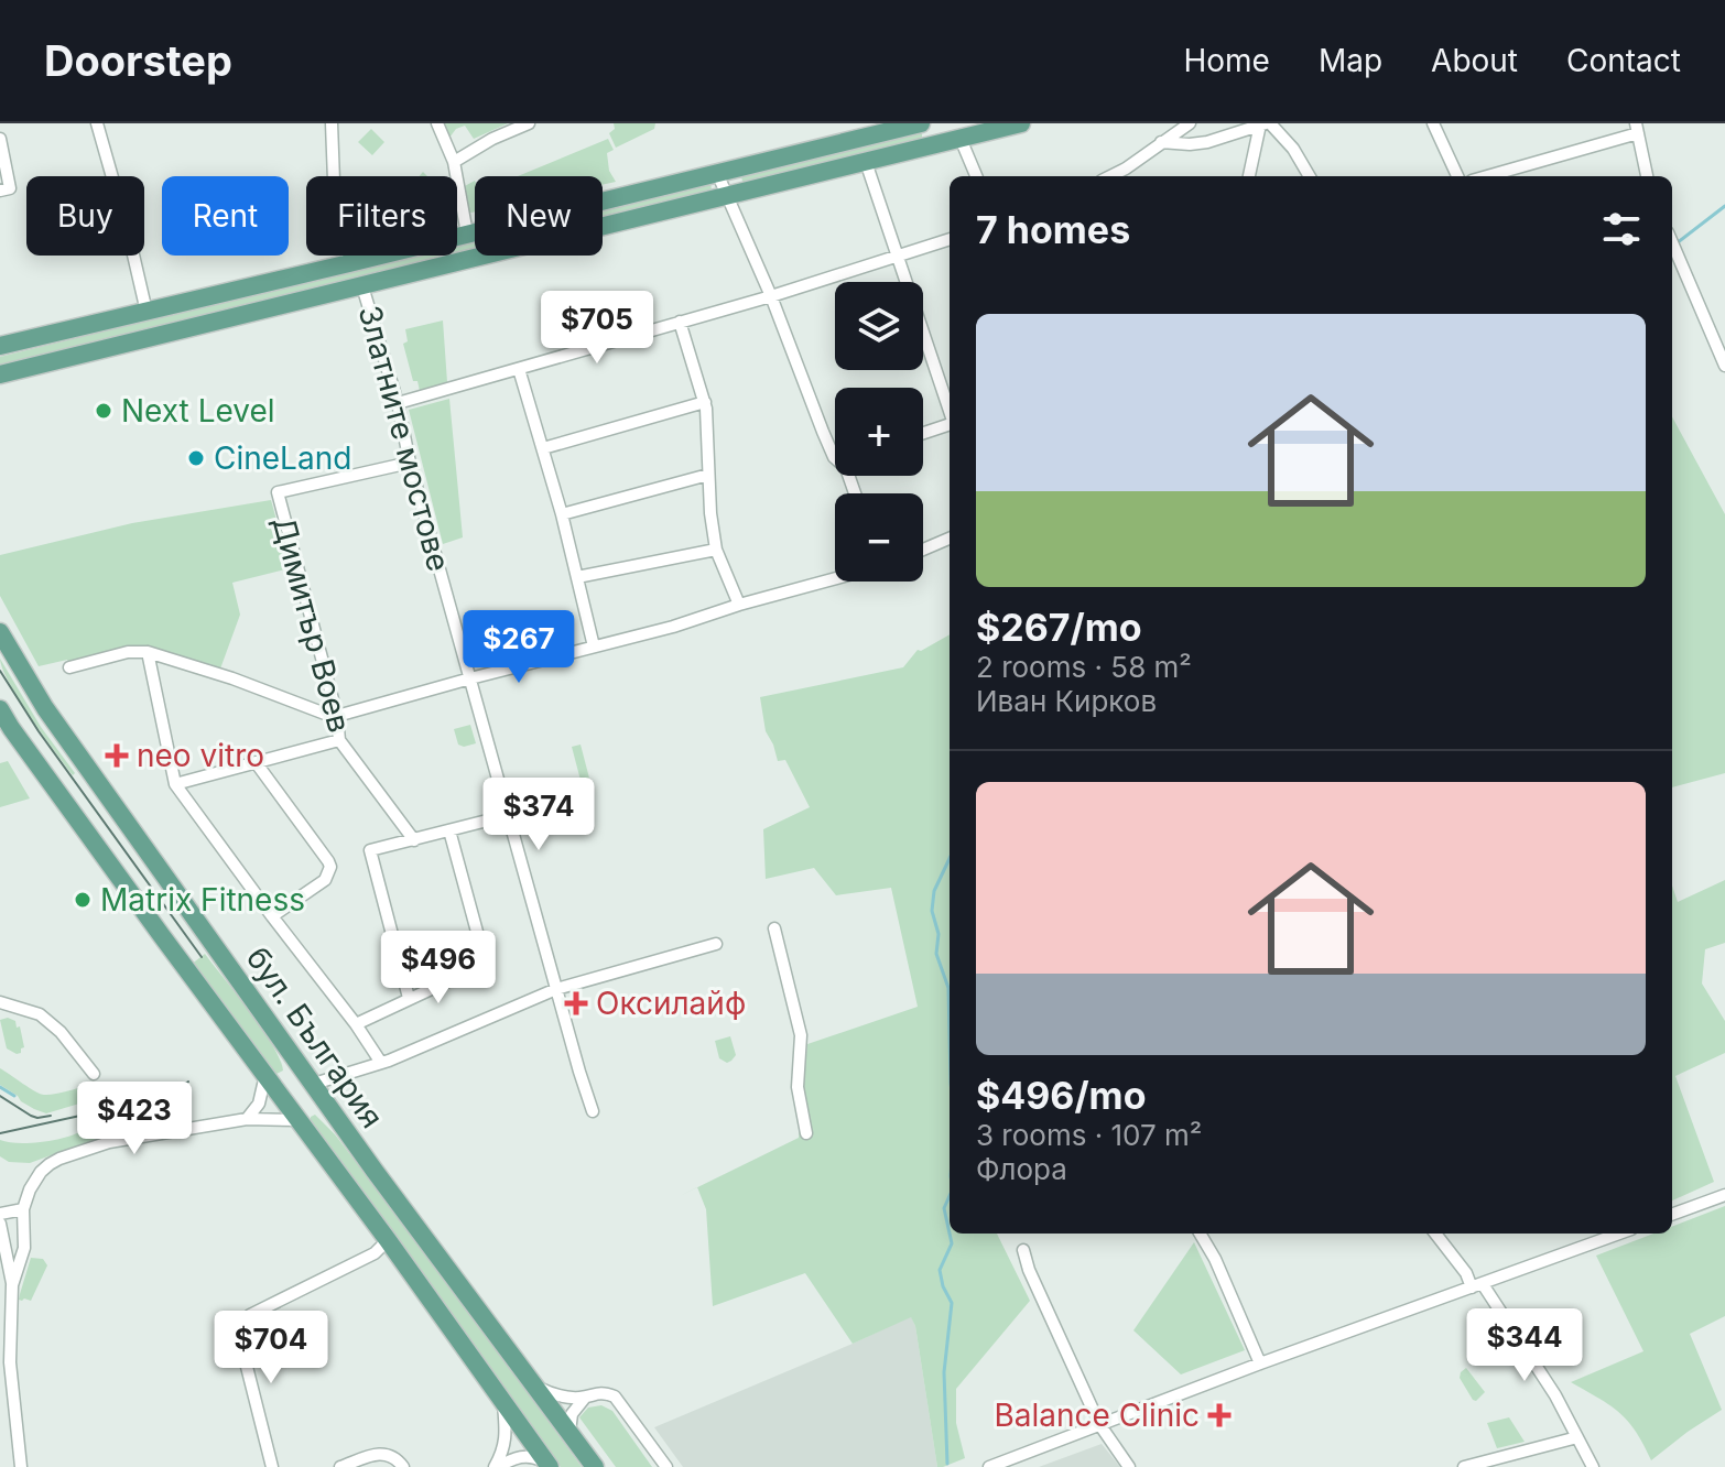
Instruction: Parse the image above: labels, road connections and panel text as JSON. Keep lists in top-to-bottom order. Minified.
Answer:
{"streets":{"main road":["бул. България"],"street":["Златните мостове","Димитър Воев"]},"crossings":[["Златните мостове","Димитър Воев"]],"places":{"other":["Next Level","CineLand","Matrix Fitness"],"health":["neo vitro","Оксилайф","Balance Clinic"]},"page":{"header":"Doorstep","nav":["Home","Map","About","Contact"],"chip":["Buy","Rent","Filters","New"],"heading":"7 homes","map_buttons":["+","−"],"list":[{"name":"$267/mo","note":"2 rooms · 58 m² · Иван Кирков"},{"name":"$496/mo","note":"3 rooms · 107 m² · Флора"}],"price":["$705","$267","$374","$496","$423","$344","$704"]}}
